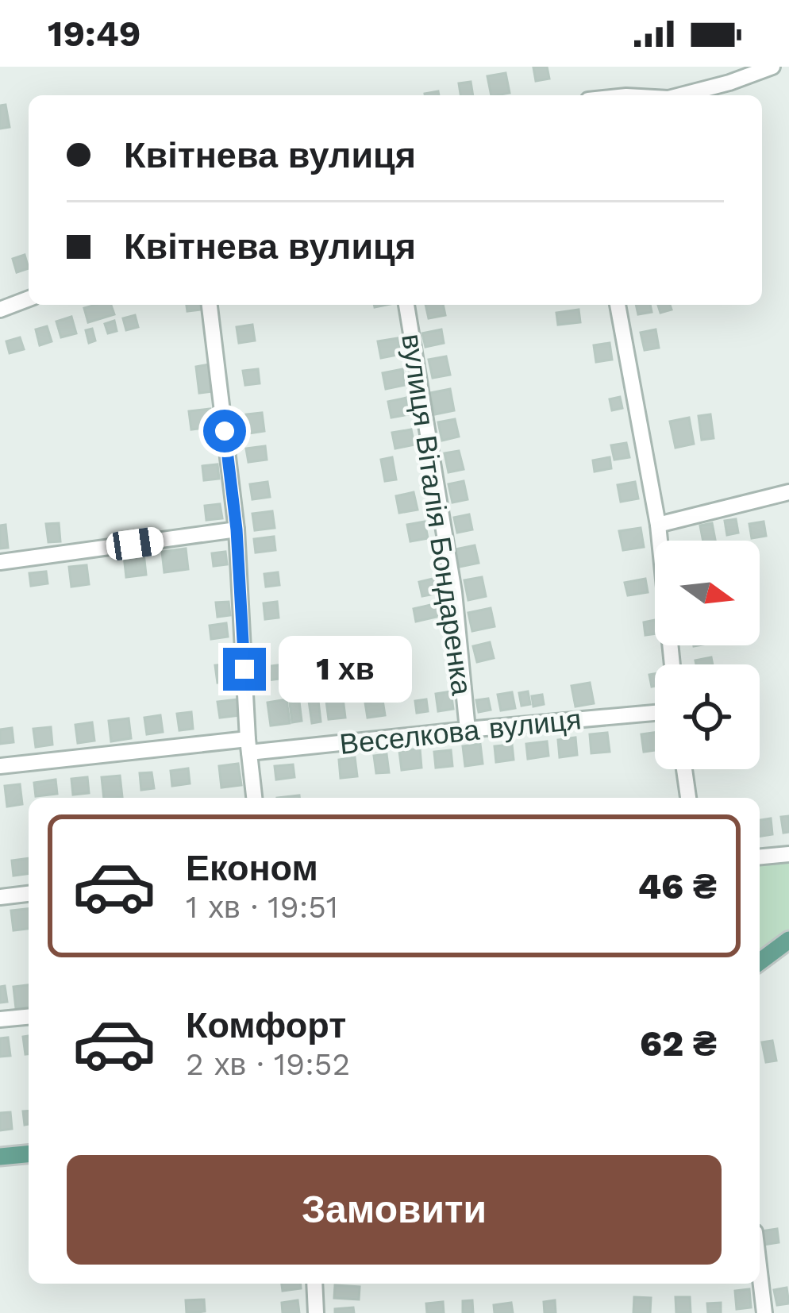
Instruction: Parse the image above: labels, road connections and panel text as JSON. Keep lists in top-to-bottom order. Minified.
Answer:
{"streets":{"street":["вулиця Віталія Бондаренка","Веселкова вулиця"]},"crossings":[["вулиця Віталія Бондаренка","Веселкова вулиця"]],"north":"right","page":{"status":"19:49","banner":["Квітнева вулиця","Квітнева вулиця"],"bubble":"1 хв","list":[{"name":"Економ","note":"1 хв · 19:51","value":"46 ₴"},{"name":"Комфорт","note":"2 хв · 19:52","value":"62 ₴"}],"buttons":"Замовити"}}
